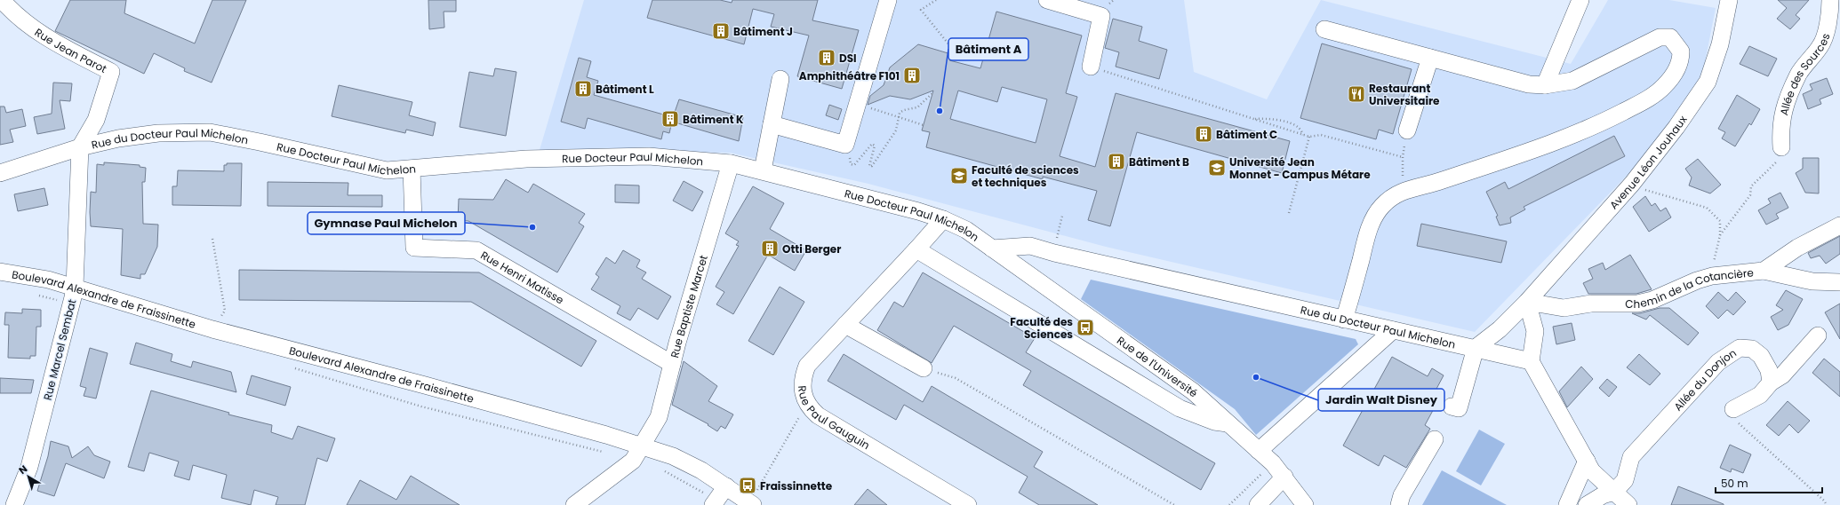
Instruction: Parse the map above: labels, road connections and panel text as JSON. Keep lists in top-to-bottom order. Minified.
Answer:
{"streets":{"street":["Rue Jean Parot","Allée des Sources","Rue du Docteur Paul Michelon","Rue Docteur Paul Michelon","Avenue Léon Jouhaux","Rue Henri Matisse","Chemin de la Cotancière","Boulevard Alexandre de Fraissinette","Rue Baptiste Marcet","Rue Marcel Sembat","Rue de l'Université","Allée du Donjon","Rue Paul Gauguin"]},"crossings":[["Rue Jean Parot","Rue du Docteur Paul Michelon"],["Rue Jean Parot","Rue Marcel Sembat"],["Rue du Docteur Paul Michelon","Rue Docteur Paul Michelon"],["Rue du Docteur Paul Michelon","Avenue Léon Jouhaux"],["Rue du Docteur Paul Michelon","Rue Marcel Sembat"],["Rue du Docteur Paul Michelon","Rue de l'Université"],["Rue Docteur Paul Michelon","Rue Henri Matisse"],["Rue Docteur Paul Michelon","Rue Baptiste Marcet"],["Rue Docteur Paul Michelon","Rue de l'Université"],["Rue Docteur Paul Michelon","Rue Paul Gauguin"],["Avenue Léon Jouhaux","Chemin de la Cotancière"],["Rue Henri Matisse","Rue Baptiste Marcet"],["Boulevard Alexandre de Fraissinette","Rue Baptiste Marcet"],["Boulevard Alexandre de Fraissinette","Rue Marcel Sembat"]],"places":{"building":["Bâtiment J","DSI","Amphithéâtre F101","Bâtiment L","Bâtiment K","Bâtiment C","Bâtiment B","Otti Berger"],"restaurant":["Restaurant Universitaire"],"other":["Bâtiment A","Gymnase Paul Michelon","Jardin Walt Disney"],"school or university":["Université Jean Monnet - Campus Métare","Faculté de sciences et techniques"],"bus stop":["Faculté des Sciences","Fraissinnette"]},"scale_bar":"50 m","north":"top left"}
